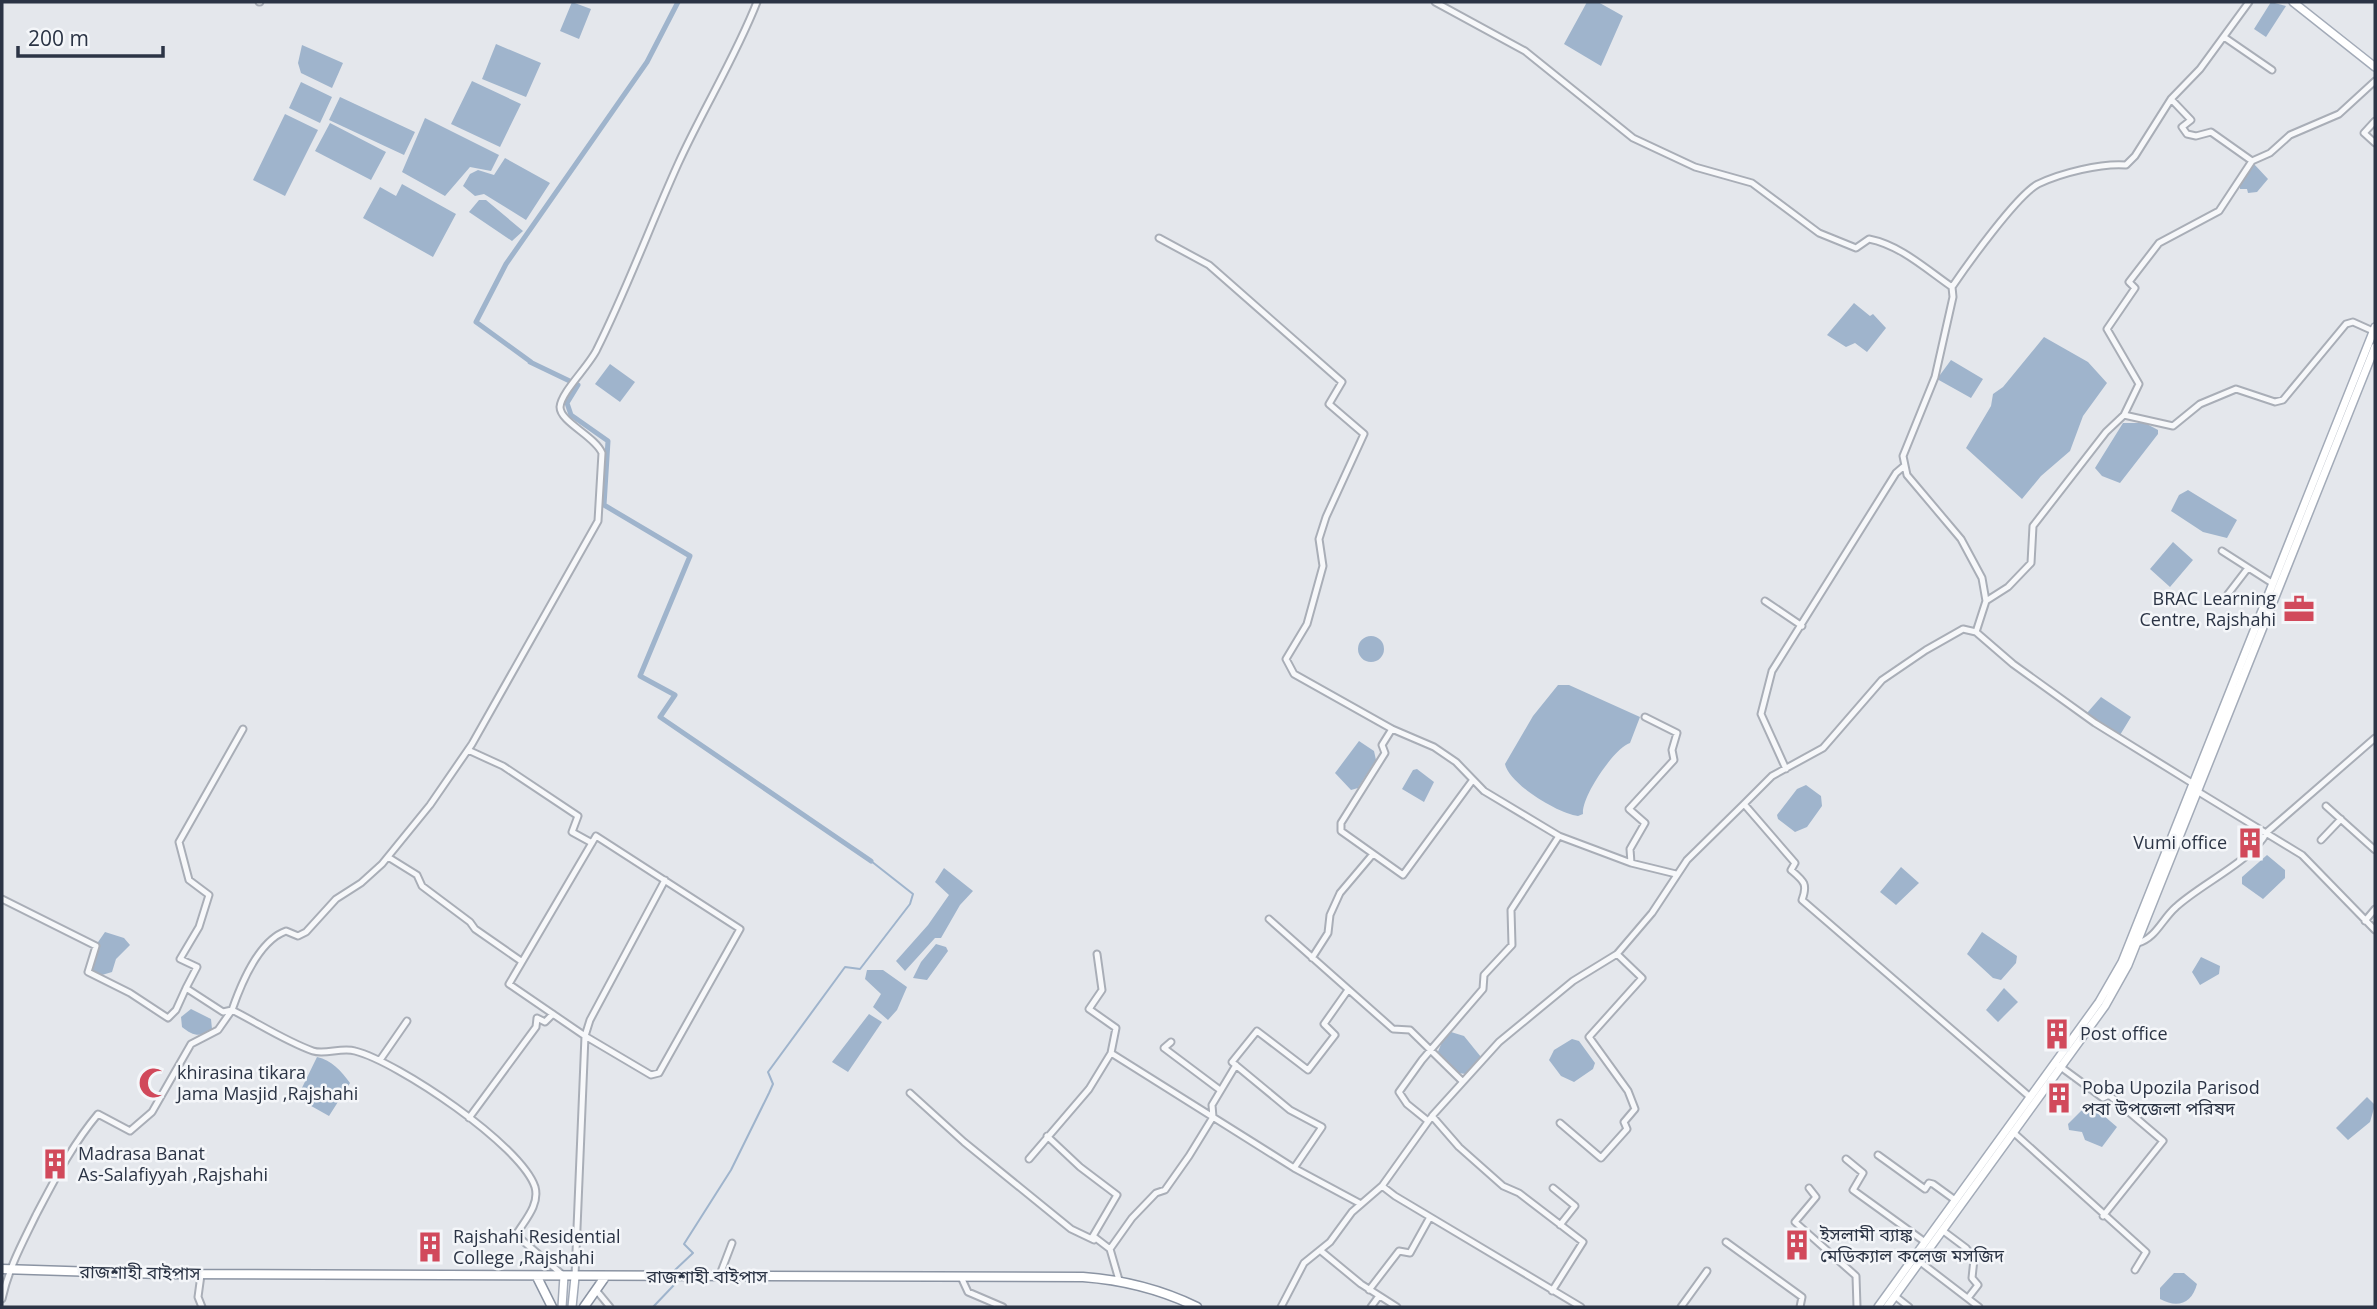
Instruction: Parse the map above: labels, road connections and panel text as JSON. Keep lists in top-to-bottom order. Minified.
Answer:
{"streets":{"highway":["রাজশাহী বাইপাস"]},"places":{"office":["BRAC Learning Centre, Rajshahi"],"building":["Vumi office","Post office","Poba Upozila Parisod পবা উপজেলা পরিষদ","Madrasa Banat As-Salafiyyah ,Rajshahi","ইসলামী ব্যাঙ্ক মেডিক্যাল কলেজ মসজিদ","Rajshahi Residential College ,Rajshahi"],"mosque":["khirasina tikara Jama Masjid ,Rajshahi"]},"scale_bar":"200 m"}
